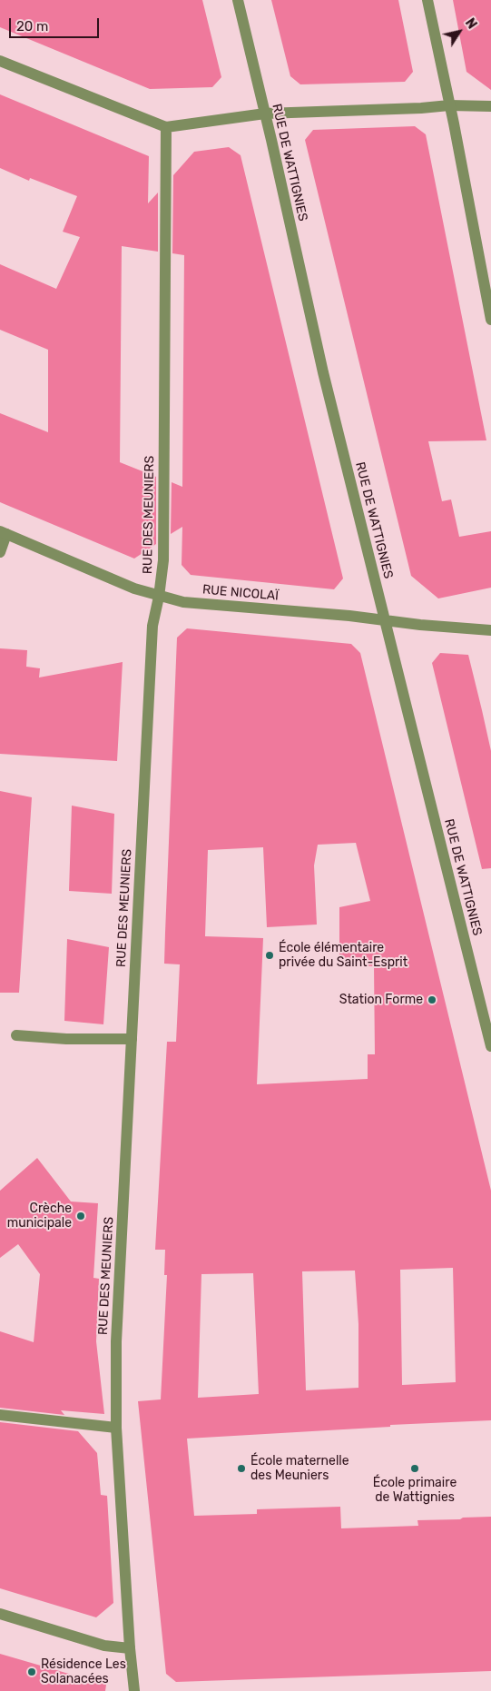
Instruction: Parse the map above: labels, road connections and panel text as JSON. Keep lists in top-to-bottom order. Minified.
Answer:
{"streets":{"street":["RUE DE WATTIGNIES","RUE DES MEUNIERS","RUE NICOLAÏ"]},"crossings":[["RUE DE WATTIGNIES","RUE NICOLAÏ"],["RUE DES MEUNIERS","RUE NICOLAÏ"]],"places":["École élémentaire privée du Saint-Esprit","Station Forme","Crèche municipale","École maternelle des Meuniers","École primaire de Wattignies","Résidence Les Solanacées"],"scale_bar":"20 m","north":"top right"}
